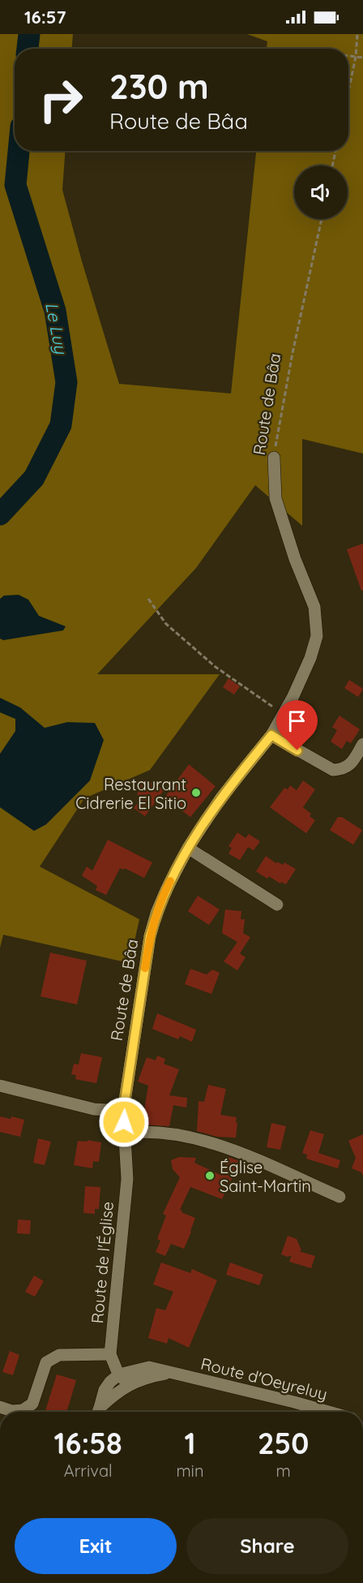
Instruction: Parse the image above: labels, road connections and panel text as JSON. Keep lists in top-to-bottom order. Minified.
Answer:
{"streets":{"street":["Route de Bâa","Route de l'Église","Route d'Oeyreluy"]},"crossings":[["Route de Bâa","Route de l'Église"],["Route de l'Église","Route d'Oeyreluy"]],"water":["Le Luy"],"places":["Restaurant Cidrerie El Sitio","Église Saint-Martin"],"page":{"status":"16:57","turn":["230 m","Route de Bâa"],"eta":["16:58","Arrival","1","min","250","m"],"buttons":["Exit","Share"]}}
